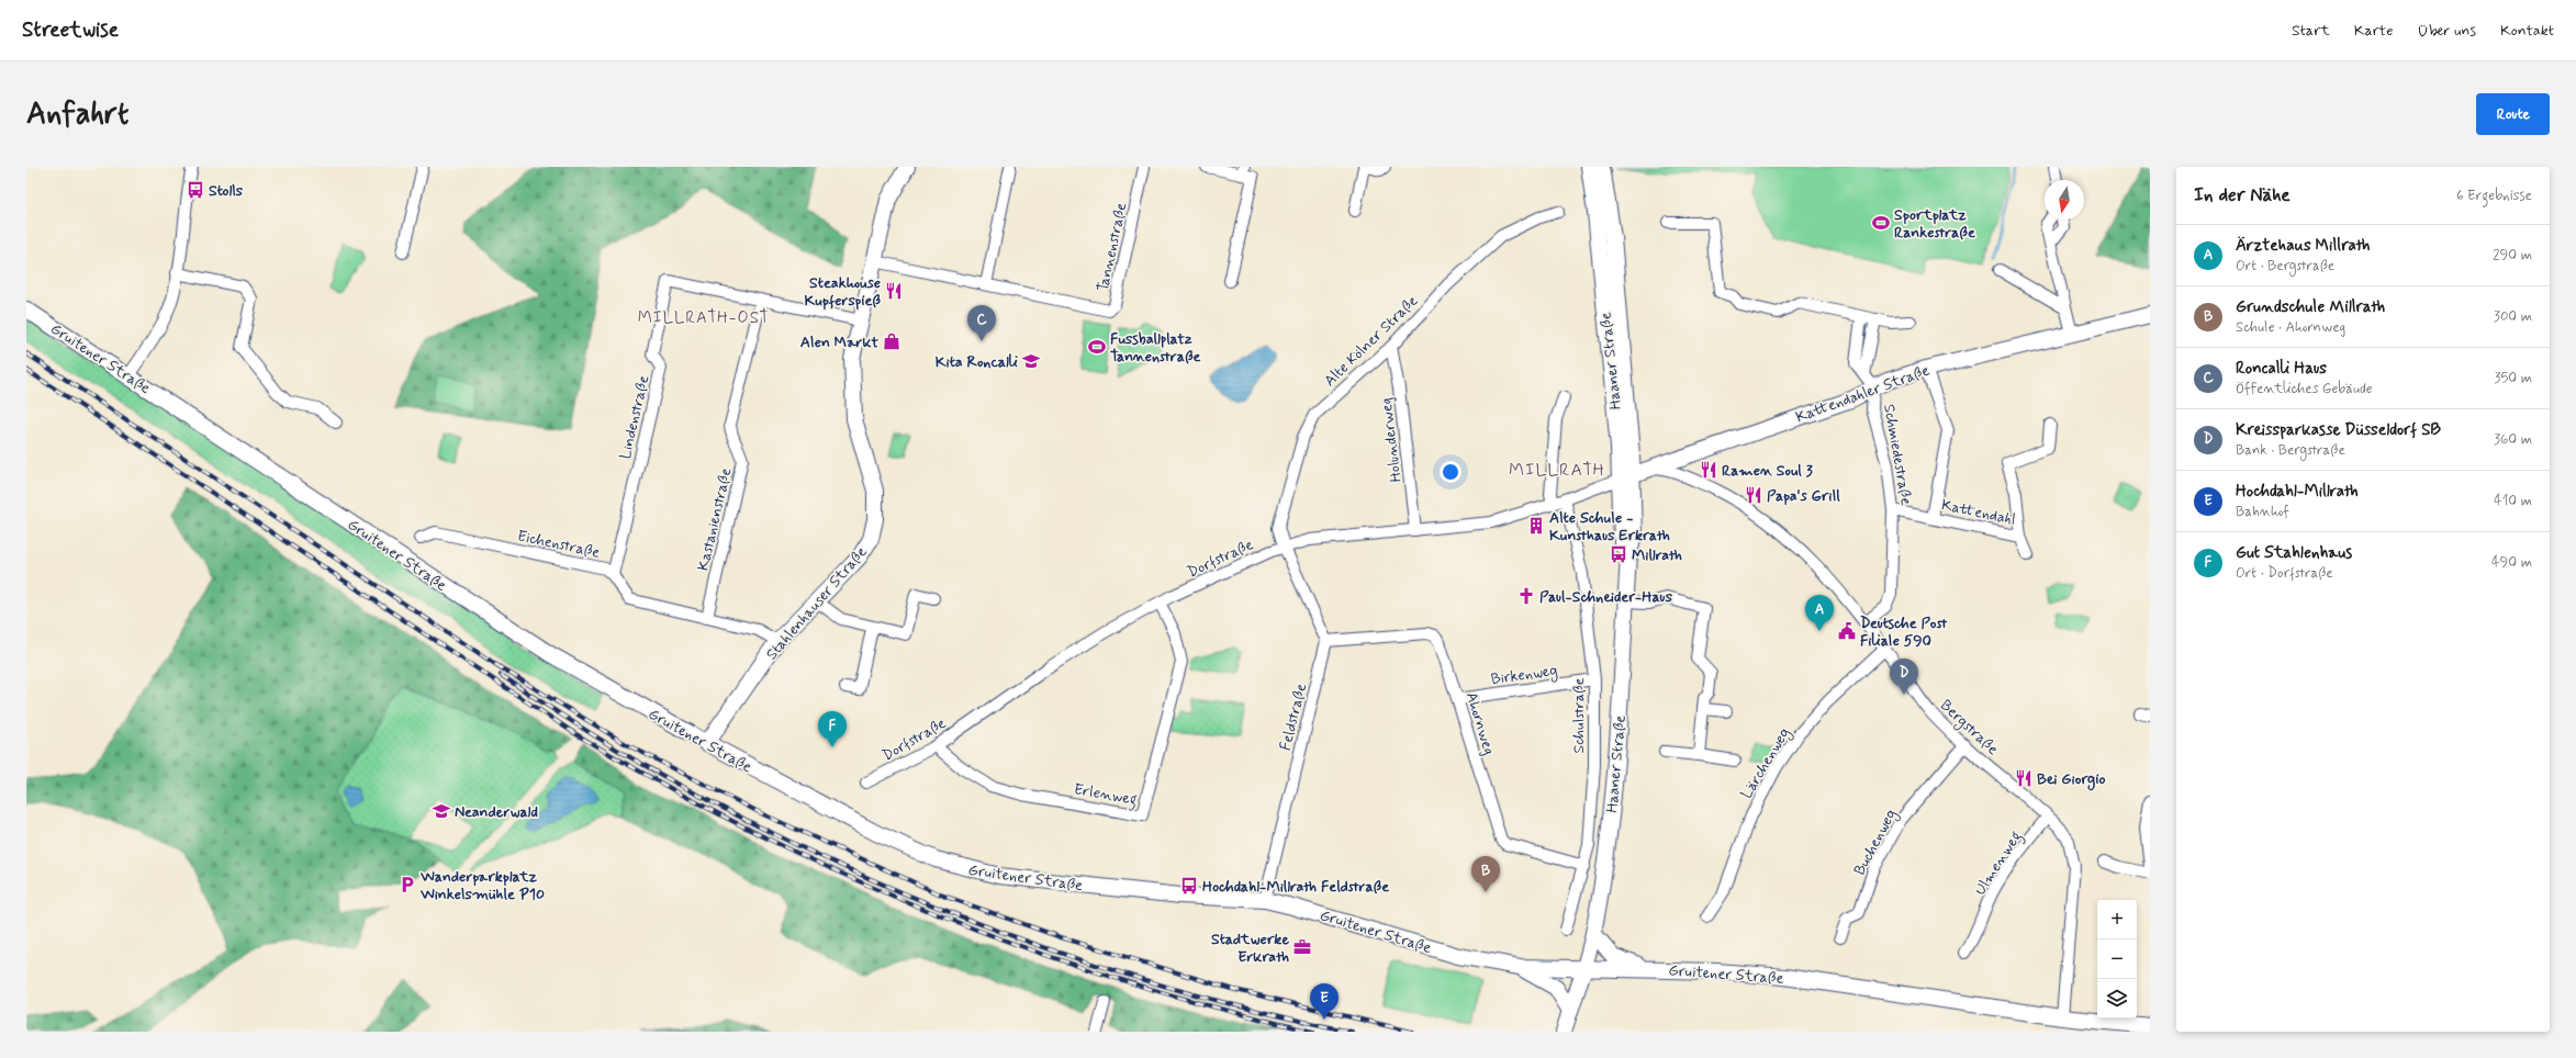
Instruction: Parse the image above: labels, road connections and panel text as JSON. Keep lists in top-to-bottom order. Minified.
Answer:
{"streets":{"main road":["Gruitener Straße","Haaner Straße","Kattendahler Straße","Stahlenhauser Straße"],"street":["Tannenstraße","Alte Kölner Straße","Lindenstraße","Holunderweg","Schmiedestraße","Kattendahl","Kastanienstraße","Eichenstraße","Dorfstraße","Birkenweg","Schulstraße","Feldstraße","Ahornweg","Bergstraße","Lärchenweg","Erlenweg","Buchenweg","Ulmenweg"]},"crossings":[["Tannenstraße","Stahlenhauser Straße"],["Alte Kölner Straße","Holunderweg"],["Alte Kölner Straße","Dorfstraße"],["Gruitener Straße","Haaner Straße"],["Gruitener Straße","Stahlenhauser Straße"],["Gruitener Straße","Feldstraße"],["Gruitener Straße","Bergstraße"],["Haaner Straße","Kattendahler Straße"],["Haaner Straße","Dorfstraße"],["Kattendahler Straße","Schmiedestraße"],["Kattendahler Straße","Dorfstraße"],["Kattendahler Straße","Bergstraße"],["Lindenstraße","Kastanienstraße"],["Lindenstraße","Eichenstraße"],["Lindenstraße","Stahlenhauser Straße"],["Holunderweg","Dorfstraße"],["Schmiedestraße","Kattendahl"],["Schmiedestraße","Bergstraße"],["Kastanienstraße","Eichenstraße"],["Eichenstraße","Stahlenhauser Straße"],["Dorfstraße","Schulstraße"],["Dorfstraße","Erlenweg"],["Birkenweg","Schulstraße"],["Birkenweg","Ahornweg"],["Schulstraße","Ahornweg"],["Feldstraße","Ahornweg"],["Bergstraße","Lärchenweg"],["Bergstraße","Buchenweg"],["Bergstraße","Ulmenweg"]],"districts":["MILLRATH-OST","MILLRATH"],"places":{"bus stop":["Stolls","Millrath","Hochdahl-Millrath Feldstraße"],"sports":["Sportplatz Rankestraße","Fussballplatz Tannenstraße"],"restaurant":["Steakhouse Kupferspieß","Ramen Soul 3","Papa's Grill","Bei Giorgio"],"shop":["Alen Markt"],"school or university":["Kita Roncalli","Neanderwald"],"building":["Alte Schule - Kunsthaus Erkrath"],"church":["Paul-Schneider-Haus"],"public building":["Deutsche Post Filiale 590"],"parking":["Wanderparkplatz Winkelsmühle P10"],"office":["Stadtwerke Erkrath"]},"north":"bottom","page":{"header":"Streetwise","nav":["Start","Karte","Über uns","Kontakt"],"buttons":"Route","title":"Anfahrt","heading":["In der Nähe","6 Ergebnisse"],"list":[{"mark":"A","name":"Ärztehaus Millrath","note":"Ort · Bergstraße","value":"290 m"},{"mark":"B","name":"Grundschule Millrath","note":"Schule · Ahornweg","value":"300 m"},{"mark":"C","name":"Roncalli Haus","note":"Öffentliches Gebäude","value":"350 m"},{"mark":"D","name":"Kreissparkasse Düsseldorf SB","note":"Bank · Bergstraße","value":"360 m"},{"mark":"E","name":"Hochdahl-Millrath","note":"Bahnhof","value":"410 m"},{"mark":"F","name":"Gut Stahlenhaus","note":"Ort · Dorfstraße","value":"490 m"}],"pins":["C","A","D","F","B","E"],"map_buttons":["+","−"]}}
